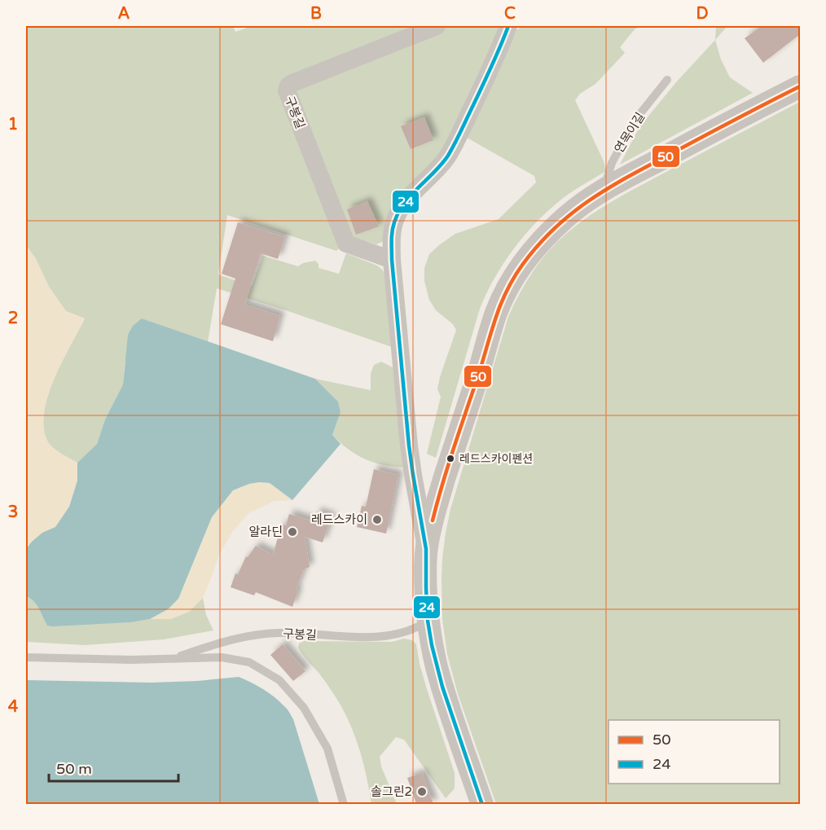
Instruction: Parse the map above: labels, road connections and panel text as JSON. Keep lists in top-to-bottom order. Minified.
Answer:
{"streets":{"street":["구봉길"],"lane":["연목이길"]},"places":["레드스카이펜션","레드스카이","알라딘","솔그린2"],"lines":["transit line 24","transit line 50"],"legend":["50","24"],"scale_bar":"50 m","grid":{"columns":["A","B","C","D"],"rows":["1","2","3","4"]}}
